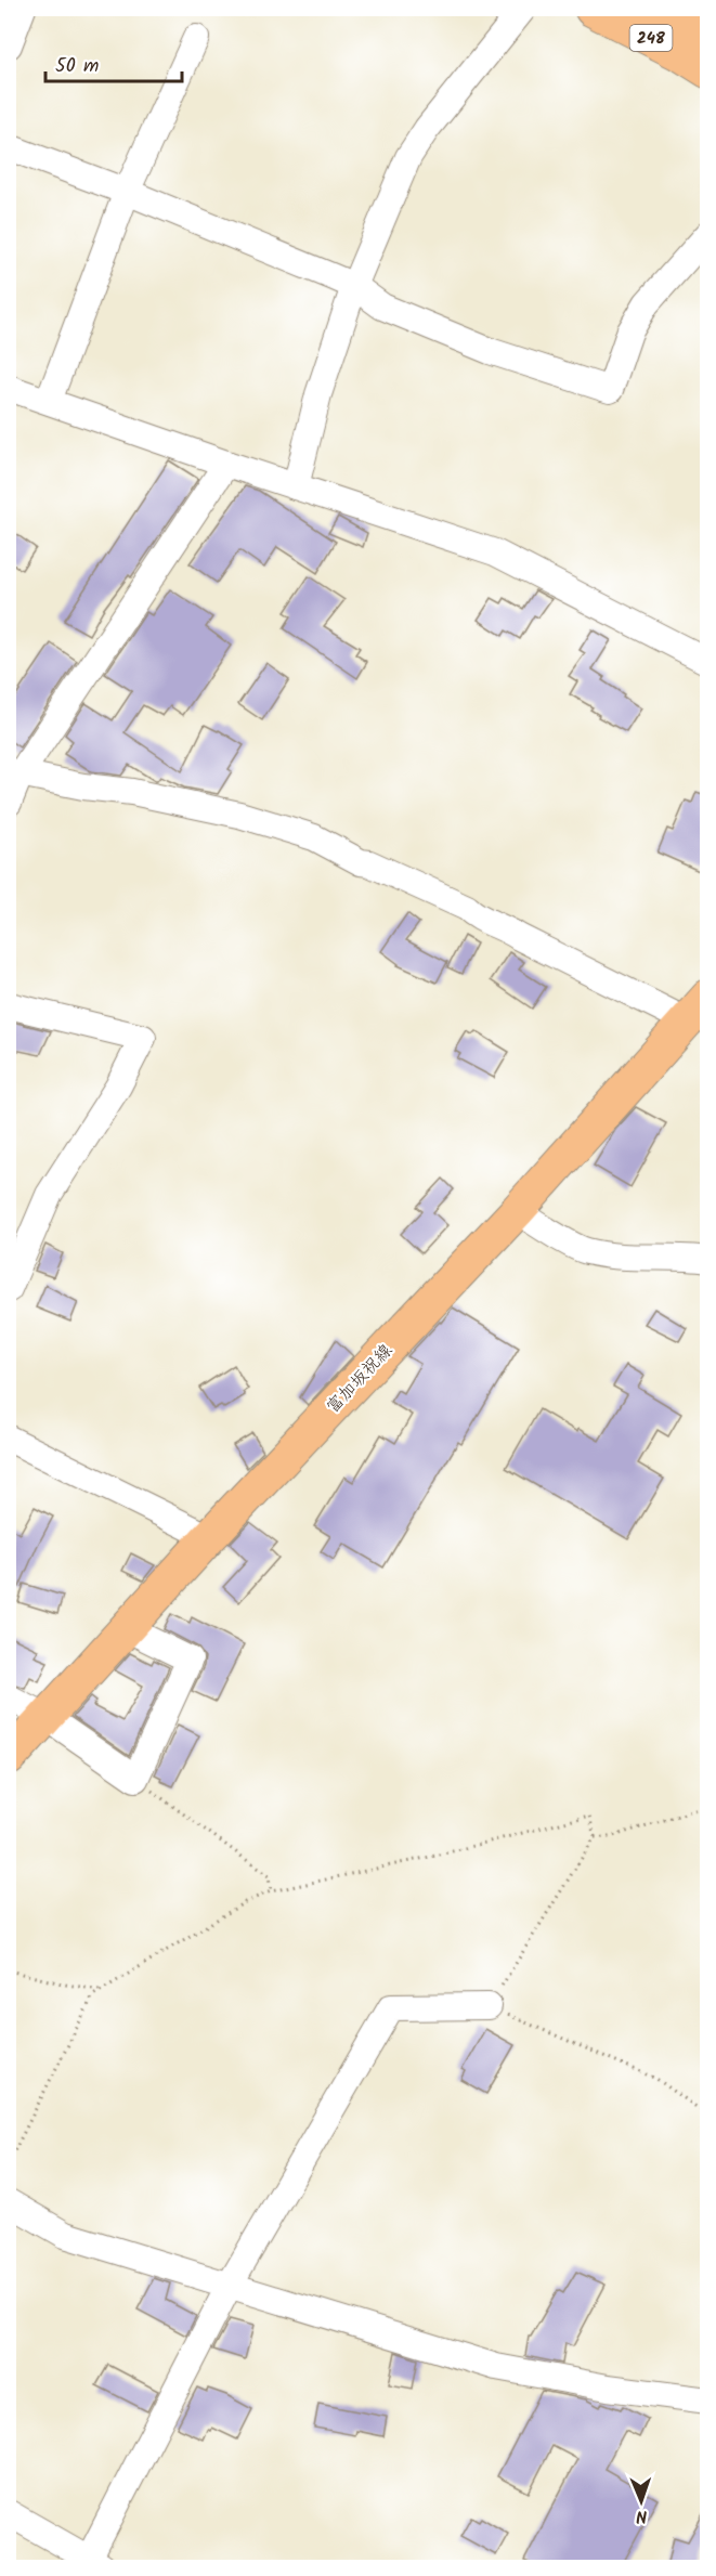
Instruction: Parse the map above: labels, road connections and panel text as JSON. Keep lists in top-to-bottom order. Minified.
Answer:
{"streets":{"highway":["248"],"main road":["富加坂祝線"]},"scale_bar":"50 m","north":"bottom"}
